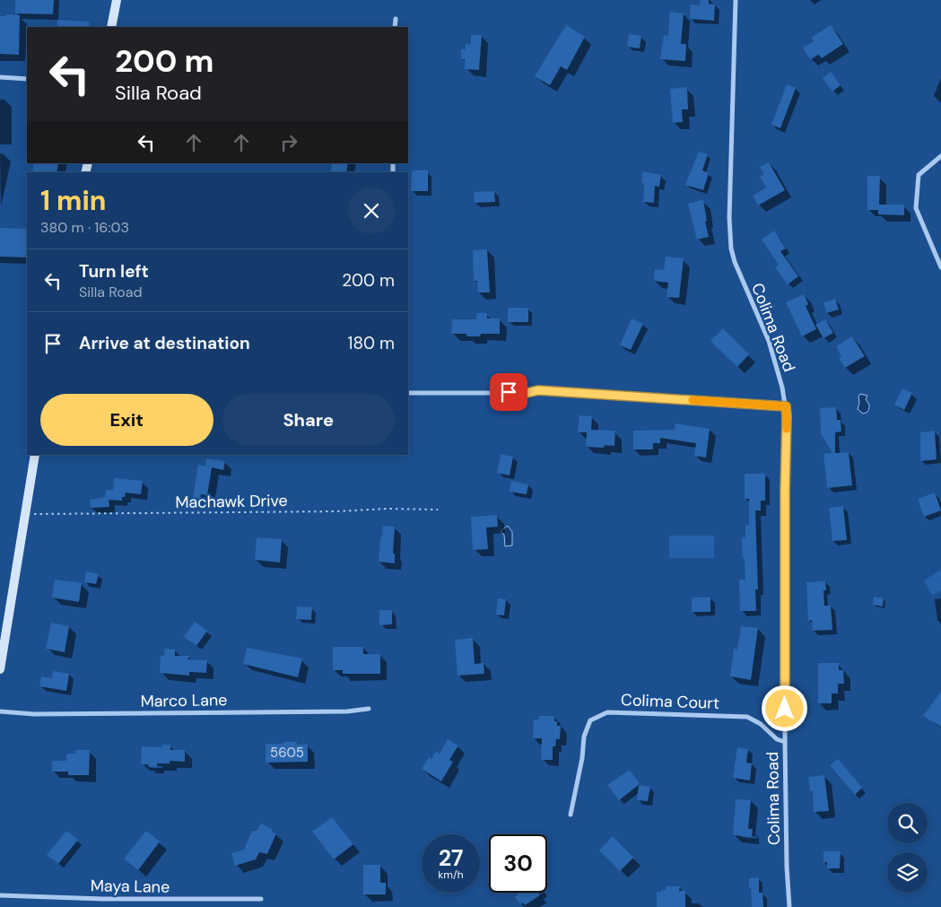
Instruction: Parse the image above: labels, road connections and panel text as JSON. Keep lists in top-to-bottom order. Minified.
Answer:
{"streets":{"street":["Colima Road","Marco Lane","Colima Court","Maya Lane"],"path":["Machawk Drive"]},"crossings":[["Colima Road","Colima Court"]],"house_numbers":["5605"],"page":{"turn":["200 m","Silla Road"],"heading":["1 min","380 m · 16:03"],"list":[{"name":"Turn left","note":"Silla Road","value":"200 m"},{"name":"Arrive at destination","value":"180 m"}],"buttons":["Exit","Share"],"speed":"27 km/h","limit":"30"}}
